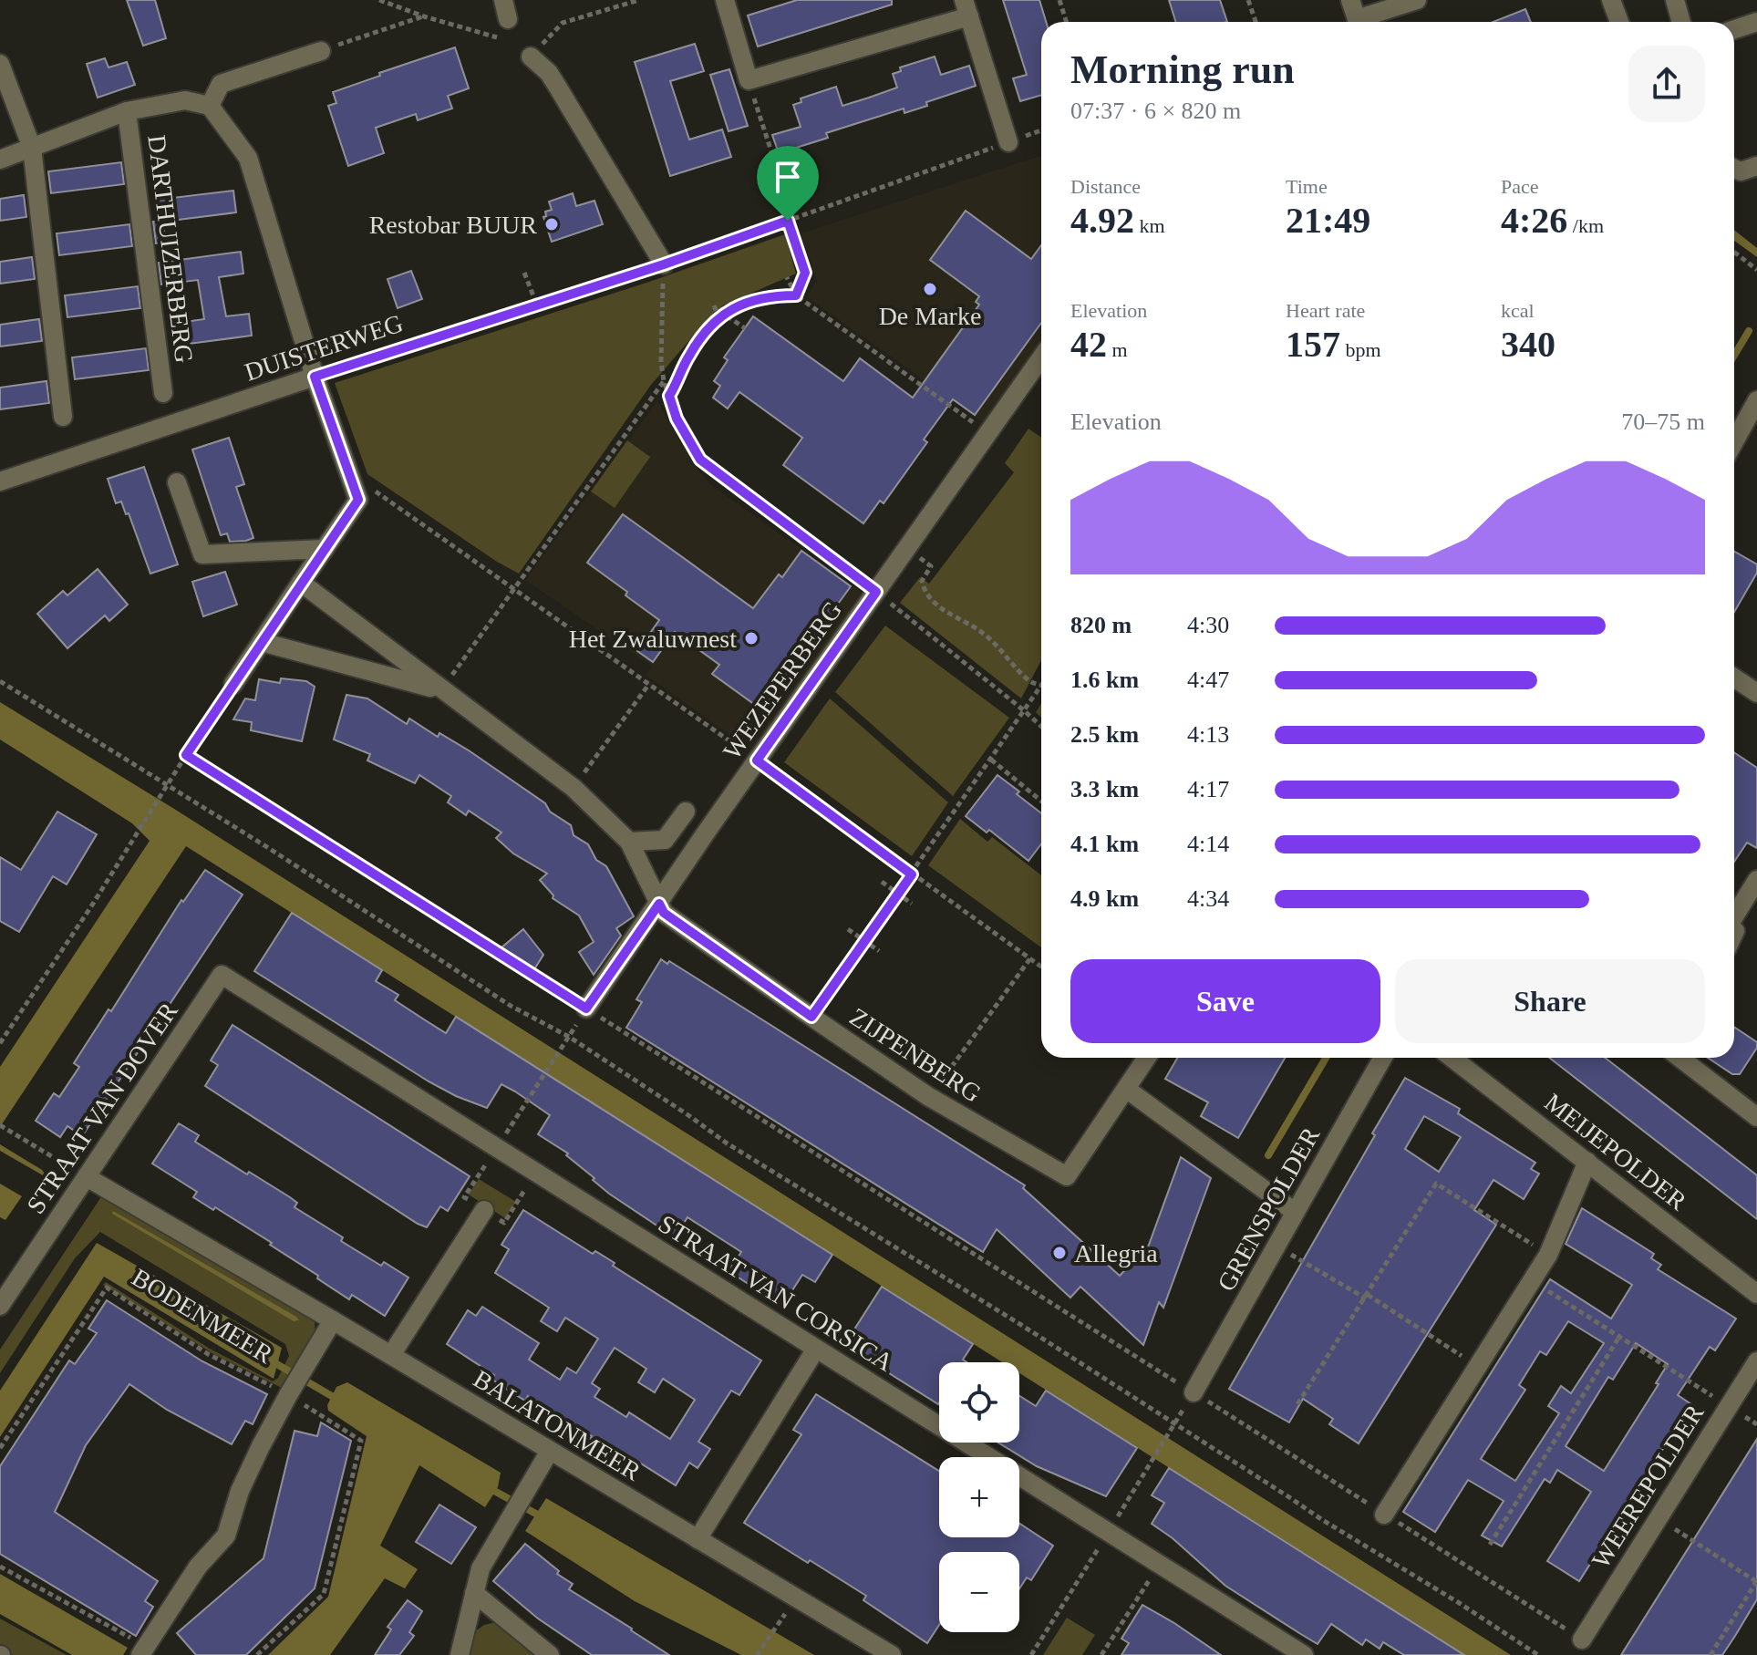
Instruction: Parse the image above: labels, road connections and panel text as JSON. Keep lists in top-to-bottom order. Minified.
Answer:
{"streets":{"street":["DARTHUIZERBERG","DUISTERWEG","WEZEPERBERG","ZIJPENBERG","STRAAT VAN DOVER","MEIJEPOLDER","GRENSPOLDER","STRAAT VAN CORSICA","BODENMEER","BALATONMEER","WEEREPOLDER"]},"crossings":[["WEZEPERBERG","ZIJPENBERG"],["STRAAT VAN DOVER","STRAAT VAN CORSICA"],["STRAAT VAN DOVER","BALATONMEER"],["BODENMEER","BALATONMEER"]],"places":["Restobar BUUR","De Marke","Het Zwaluwnest","Allegria"],"page":{"heading":["Morning run","07:37 · 6 × 820 m"],"stats":[["Distance","4.92 km"],["Time","21:49"],["Pace","4:26 /km"],["Elevation","42 m"],["Heart rate","157 bpm"],["kcal","340"]],"chart":["Elevation","70–75 m"],"list":[{"name":"820 m","note":"4:30"},{"name":"1.6 km","note":"4:47"},{"name":"2.5 km","note":"4:13"},{"name":"3.3 km","note":"4:17"},{"name":"4.1 km","note":"4:14"},{"name":"4.9 km","note":"4:34"}],"buttons":["Save","Share"],"map_buttons":["+","−"]}}
